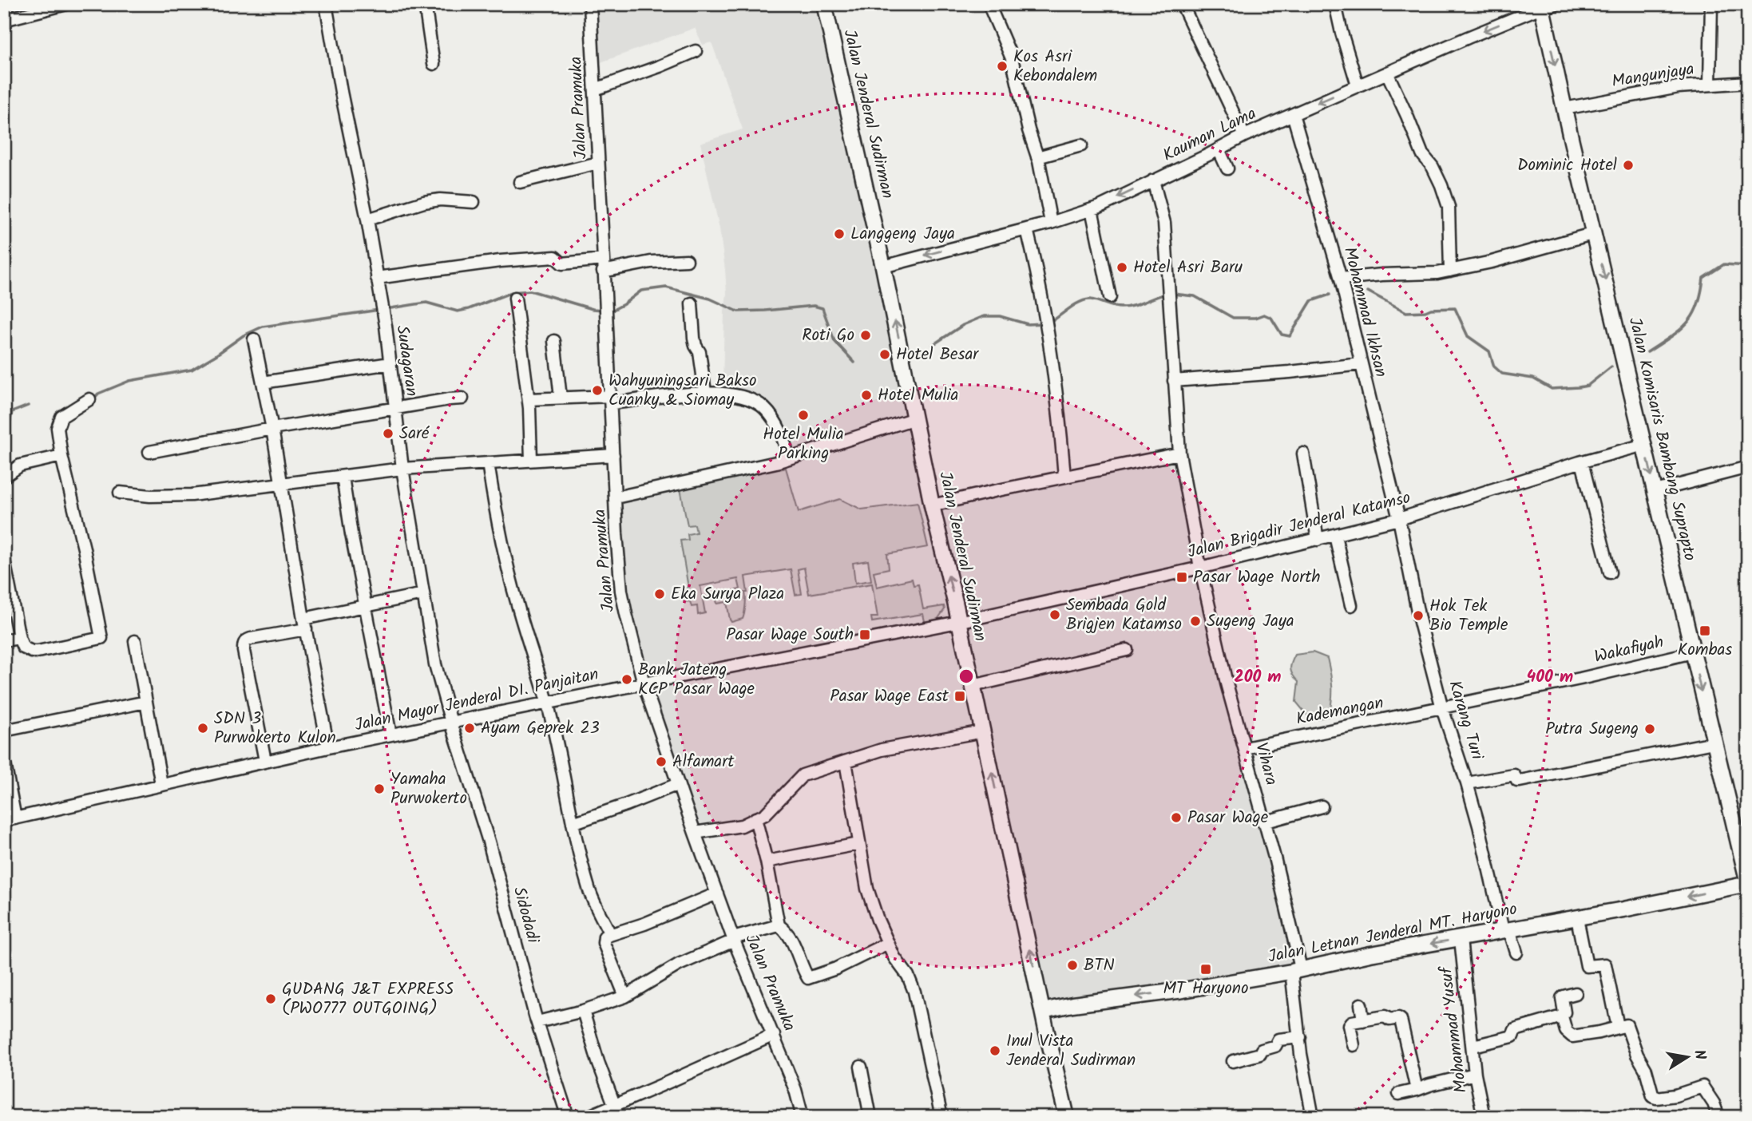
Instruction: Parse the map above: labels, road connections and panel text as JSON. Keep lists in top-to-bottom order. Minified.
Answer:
{"streets":{"main road":["Jalan Jenderal Sudirman","Jalan Komisaris Bambang Suprapto","Jalan Letnan Jenderal MT. Haryono"],"street":["Mangunjaya","Jalan Pramuka","Kauman Lama","Mohammad Ikhsan","Sudagaran","Jalan Brigadir Jenderal Katamso","Wakafiyah","Jalan Mayor Jenderal DI. Panjaitan","Kademangan","Karang Turi","Vihara","Sidodadi","Mohammad Yusuf"]},"crossings":[["Mangunjaya","Jalan Komisaris Bambang Suprapto"],["Jalan Pramuka","Jalan Mayor Jenderal DI. Panjaitan"],["Jalan Jenderal Sudirman","Kauman Lama"],["Jalan Jenderal Sudirman","Jalan Brigadir Jenderal Katamso"],["Jalan Jenderal Sudirman","Jalan Mayor Jenderal DI. Panjaitan"],["Jalan Jenderal Sudirman","Jalan Letnan Jenderal MT. Haryono"],["Kauman Lama","Mohammad Ikhsan"],["Kauman Lama","Jalan Komisaris Bambang Suprapto"],["Kauman Lama","Vihara"],["Mohammad Ikhsan","Jalan Brigadir Jenderal Katamso"],["Mohammad Ikhsan","Karang Turi"],["Sudagaran","Jalan Mayor Jenderal DI. Panjaitan"],["Sudagaran","Sidodadi"],["Jalan Komisaris Bambang Suprapto","Jalan Brigadir Jenderal Katamso"],["Jalan Komisaris Bambang Suprapto","Wakafiyah"],["Jalan Komisaris Bambang Suprapto","Jalan Letnan Jenderal MT. Haryono"],["Jalan Brigadir Jenderal Katamso","Jalan Mayor Jenderal DI. Panjaitan"],["Jalan Brigadir Jenderal Katamso","Karang Turi"],["Jalan Brigadir Jenderal Katamso","Vihara"],["Wakafiyah","Kademangan"],["Wakafiyah","Karang Turi"],["Jalan Mayor Jenderal DI. Panjaitan","Sidodadi"],["Kademangan","Karang Turi"],["Kademangan","Vihara"],["Karang Turi","Jalan Letnan Jenderal MT. Haryono"],["Vihara","Jalan Letnan Jenderal MT. Haryono"],["Jalan Letnan Jenderal MT. Haryono","Mohammad Yusuf"]],"one_way":["Jalan Jenderal Sudirman","Kauman Lama","Jalan Komisaris Bambang Suprapto","Jalan Letnan Jenderal MT. Haryono"],"places":{"other":["Kos Asri Kebondalem","Dominic Hotel","Langgeng Jaya","Hotel Asri Baru","Roti Go","Hotel Besar","Wahyuningsari Bakso Cuanky & Siomay","Hotel Mulia","Hotel Mulia Parking","Saré","Eka Surya Plaza","Sembada Gold Brigjen Katamso","Hok Tek Bio Temple","Sugeng Jaya","Bank Jateng KCP Pasar Wage","SDN 3 Purwokerto Kulon","Ayam Geprek 23","Putra Sugeng","Alfamart","Yamaha Purwokerto","Pasar Wage","BTN","GUDANG J&T EXPRESS (PWO777 OUTGOING)","Inul Vista Jenderal Sudirman"],"transit":["Pasar Wage North","Kombas","Pasar Wage South","Pasar Wage East","MT Haryono"]},"north":"right","rings":["200 m","400 m"]}
